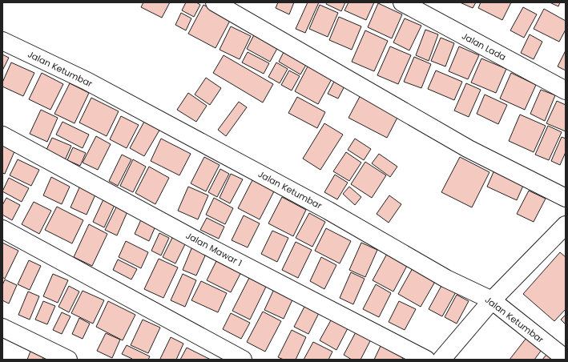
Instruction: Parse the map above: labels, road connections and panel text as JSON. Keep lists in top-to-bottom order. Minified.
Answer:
{"streets":{"street":["Jalan Lada","Jalan Ketumbar","Jalan Mawar 1"]}}
